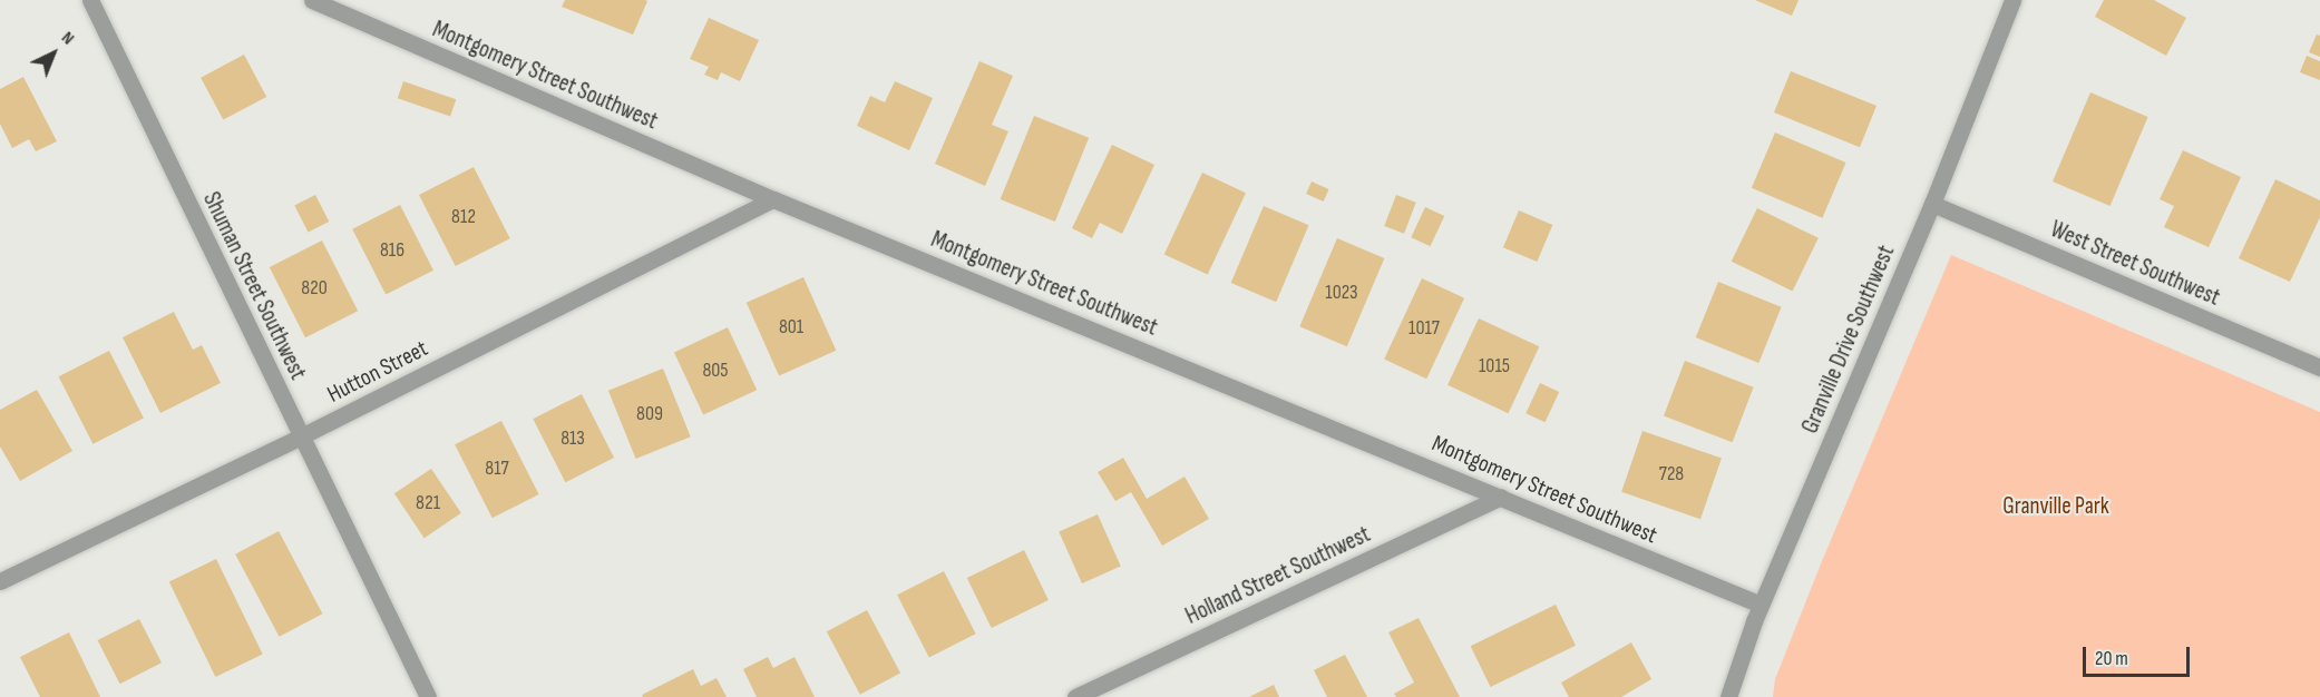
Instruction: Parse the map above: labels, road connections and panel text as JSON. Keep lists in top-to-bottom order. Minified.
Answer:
{"streets":{"street":["Montgomery Street Southwest","West Street Southwest","Shuman Street Southwest","Granville Drive Southwest","Hutton Street","Holland Street Southwest"]},"crossings":[["Montgomery Street Southwest","Granville Drive Southwest"],["Montgomery Street Southwest","Hutton Street"],["Montgomery Street Southwest","Holland Street Southwest"],["West Street Southwest","Granville Drive Southwest"],["Shuman Street Southwest","Hutton Street"]],"parks":["Granville Park"],"house_numbers":["812","816","820","1023","801","1017","1015","805","809","813","817","728","821"],"scale_bar":"20 m","north":"top right"}
